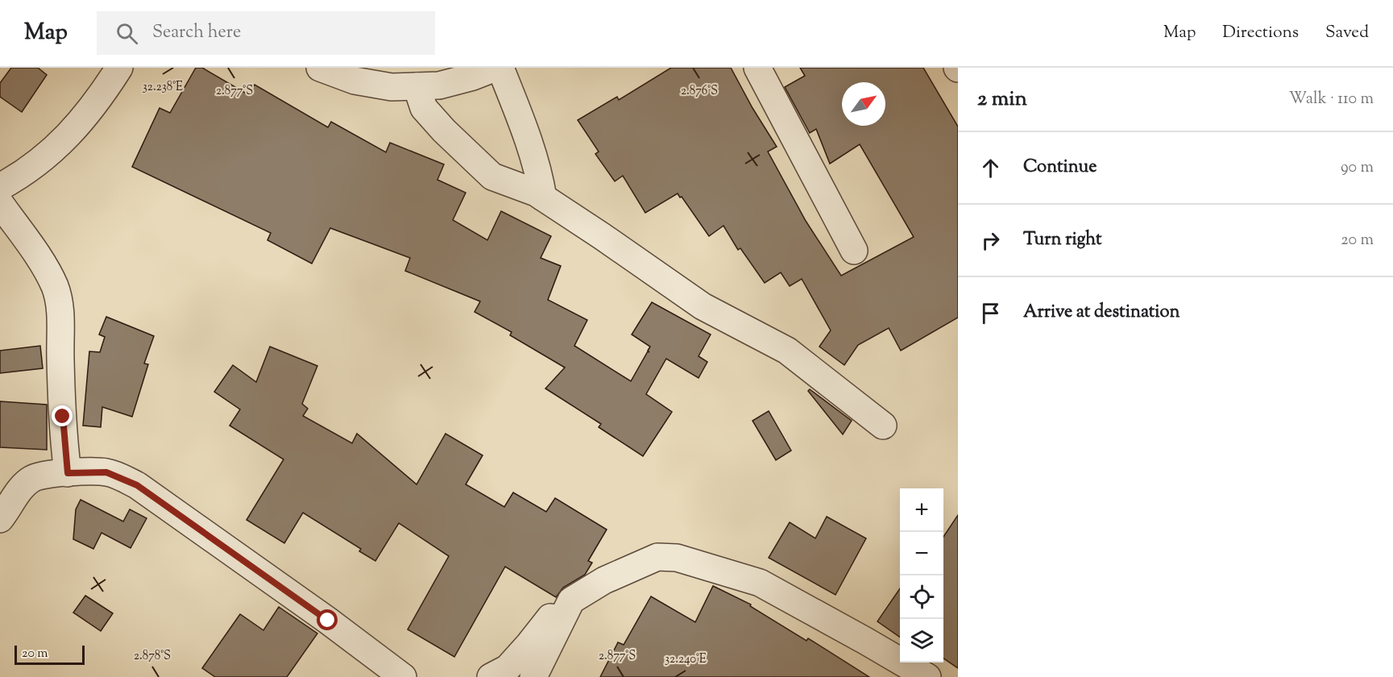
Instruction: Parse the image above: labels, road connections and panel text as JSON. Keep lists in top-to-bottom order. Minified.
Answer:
{"scale_bar":"20 m","north":"top right","page":{"header":"Map","search":"Search here","nav":["Map","Directions","Saved"],"heading":["2 min","Walk · 110 m"],"list":[["Continue","90 m"],["Turn right","20 m"],"Arrive at destination"],"map_buttons":["+","−"],"scale":"20 m"},"coordinates":["32.238°E","2.877°S","2.876°S","2.878°S","32.240°E"]}
